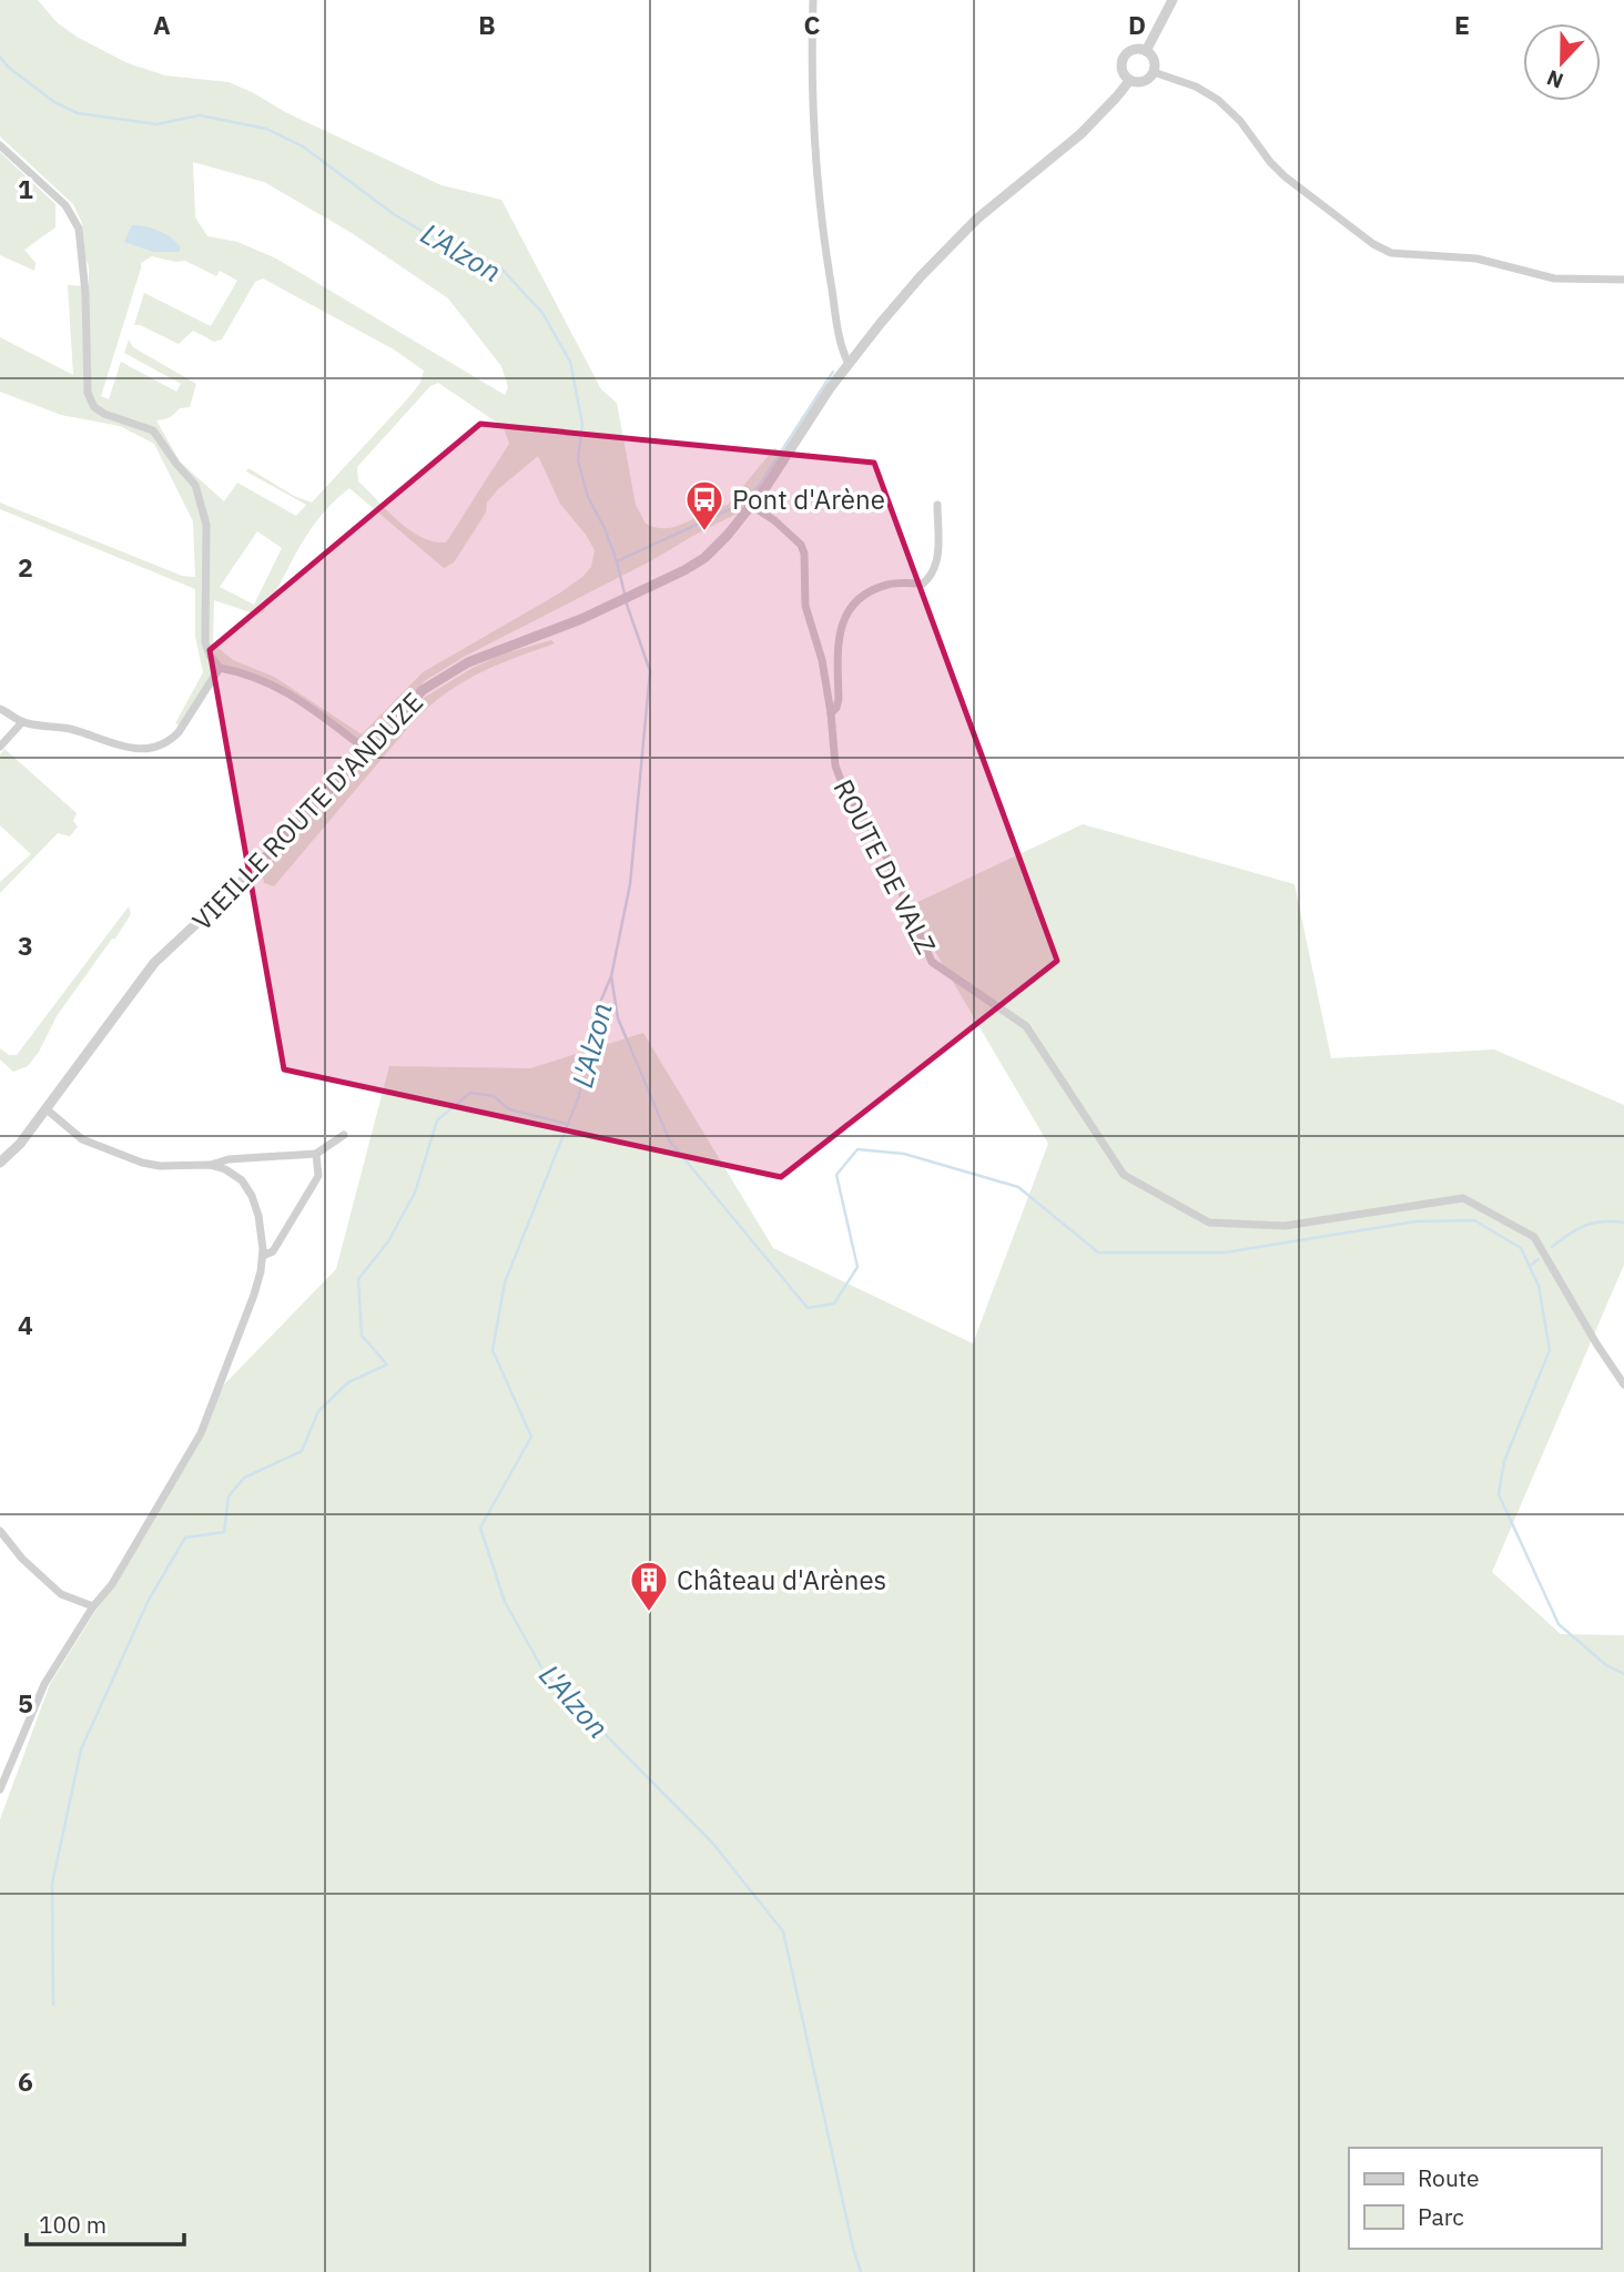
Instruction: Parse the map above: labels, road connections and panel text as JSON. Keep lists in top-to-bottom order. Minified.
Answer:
{"streets":{"street":["VIEILLE ROUTE D'ANDUZE","ROUTE DE VALZ"]},"crossings":[["VIEILLE ROUTE D'ANDUZE","ROUTE DE VALZ"]],"water":["L'Alzon"],"places":{"bus stop":["Pont d'Arène"],"building":["Château d'Arènes"]},"legend":["Route","Parc"],"scale_bar":"100 m","north":"bottom","grid":{"columns":["A","B","C","D","E"],"rows":["1","2","3","4","5","6"]}}
